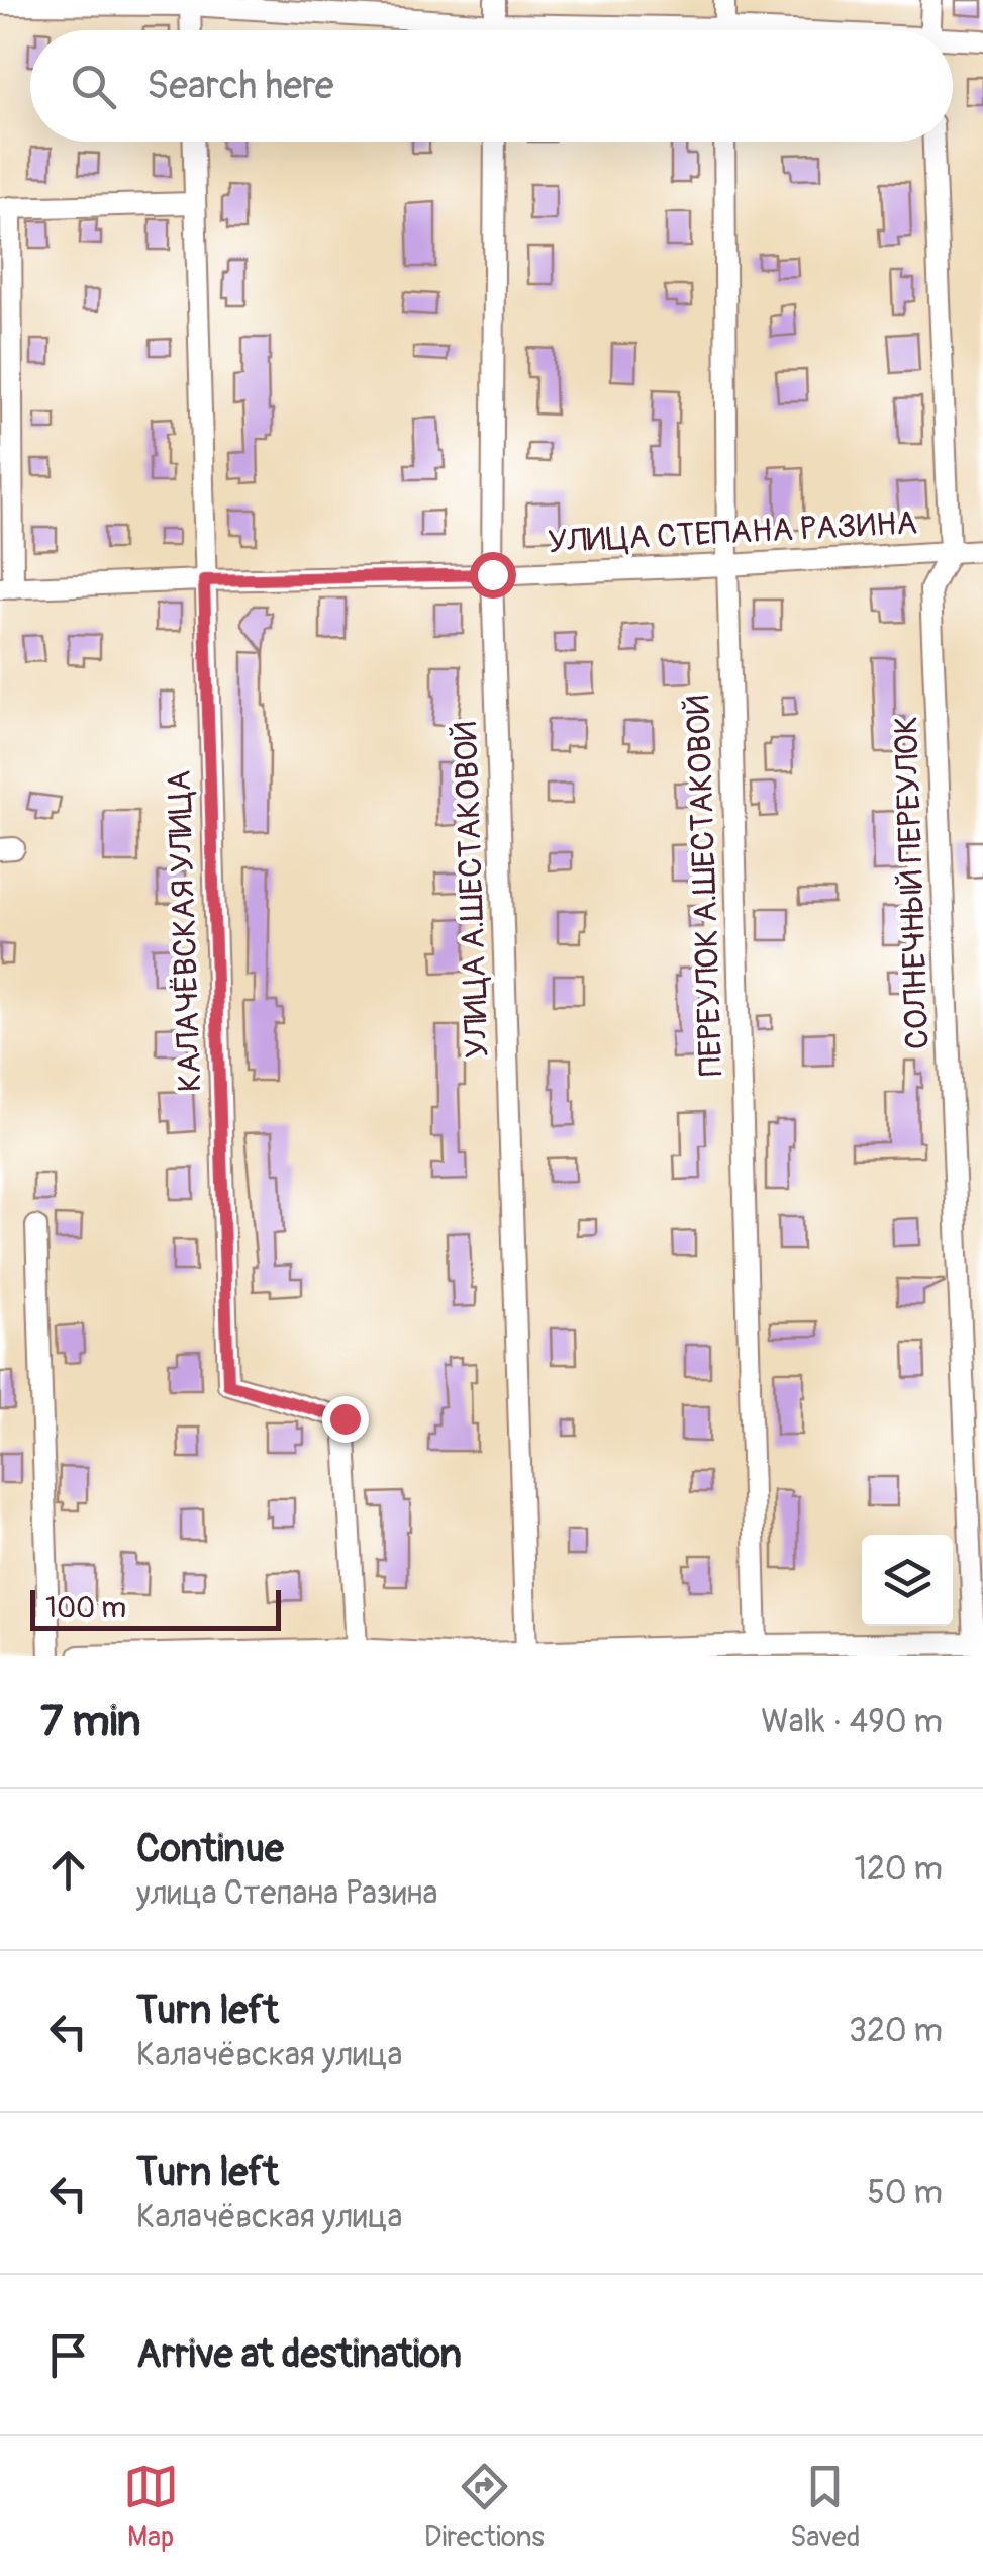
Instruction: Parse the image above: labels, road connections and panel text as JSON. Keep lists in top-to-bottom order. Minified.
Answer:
{"streets":{"street":["УЛИЦА СТЕПАНА РАЗИНА","СОЛНЕЧНЫЙ ПЕРЕУЛОК","ПЕРЕУЛОК А.ШЕСТАКОВОЙ","УЛИЦА А.ШЕСТАКОВОЙ","КАЛАЧЁВСКАЯ УЛИЦА"]},"crossings":[["УЛИЦА СТЕПАНА РАЗИНА","СОЛНЕЧНЫЙ ПЕРЕУЛОК"],["УЛИЦА СТЕПАНА РАЗИНА","ПЕРЕУЛОК А.ШЕСТАКОВОЙ"],["УЛИЦА СТЕПАНА РАЗИНА","УЛИЦА А.ШЕСТАКОВОЙ"],["УЛИЦА СТЕПАНА РАЗИНА","КАЛАЧЁВСКАЯ УЛИЦА"]],"scale_bar":"100 m","page":{"search":"Search here","scale":"100 m","heading":["7 min","Walk · 490 m"],"list":[["Continue","улица Степана Разина","120 m"],["Turn left","Калачёвская улица","320 m"],["Turn left","Калачёвская улица","50 m"],"Arrive at destination"],"nav":["Map","Directions","Saved"]}}
